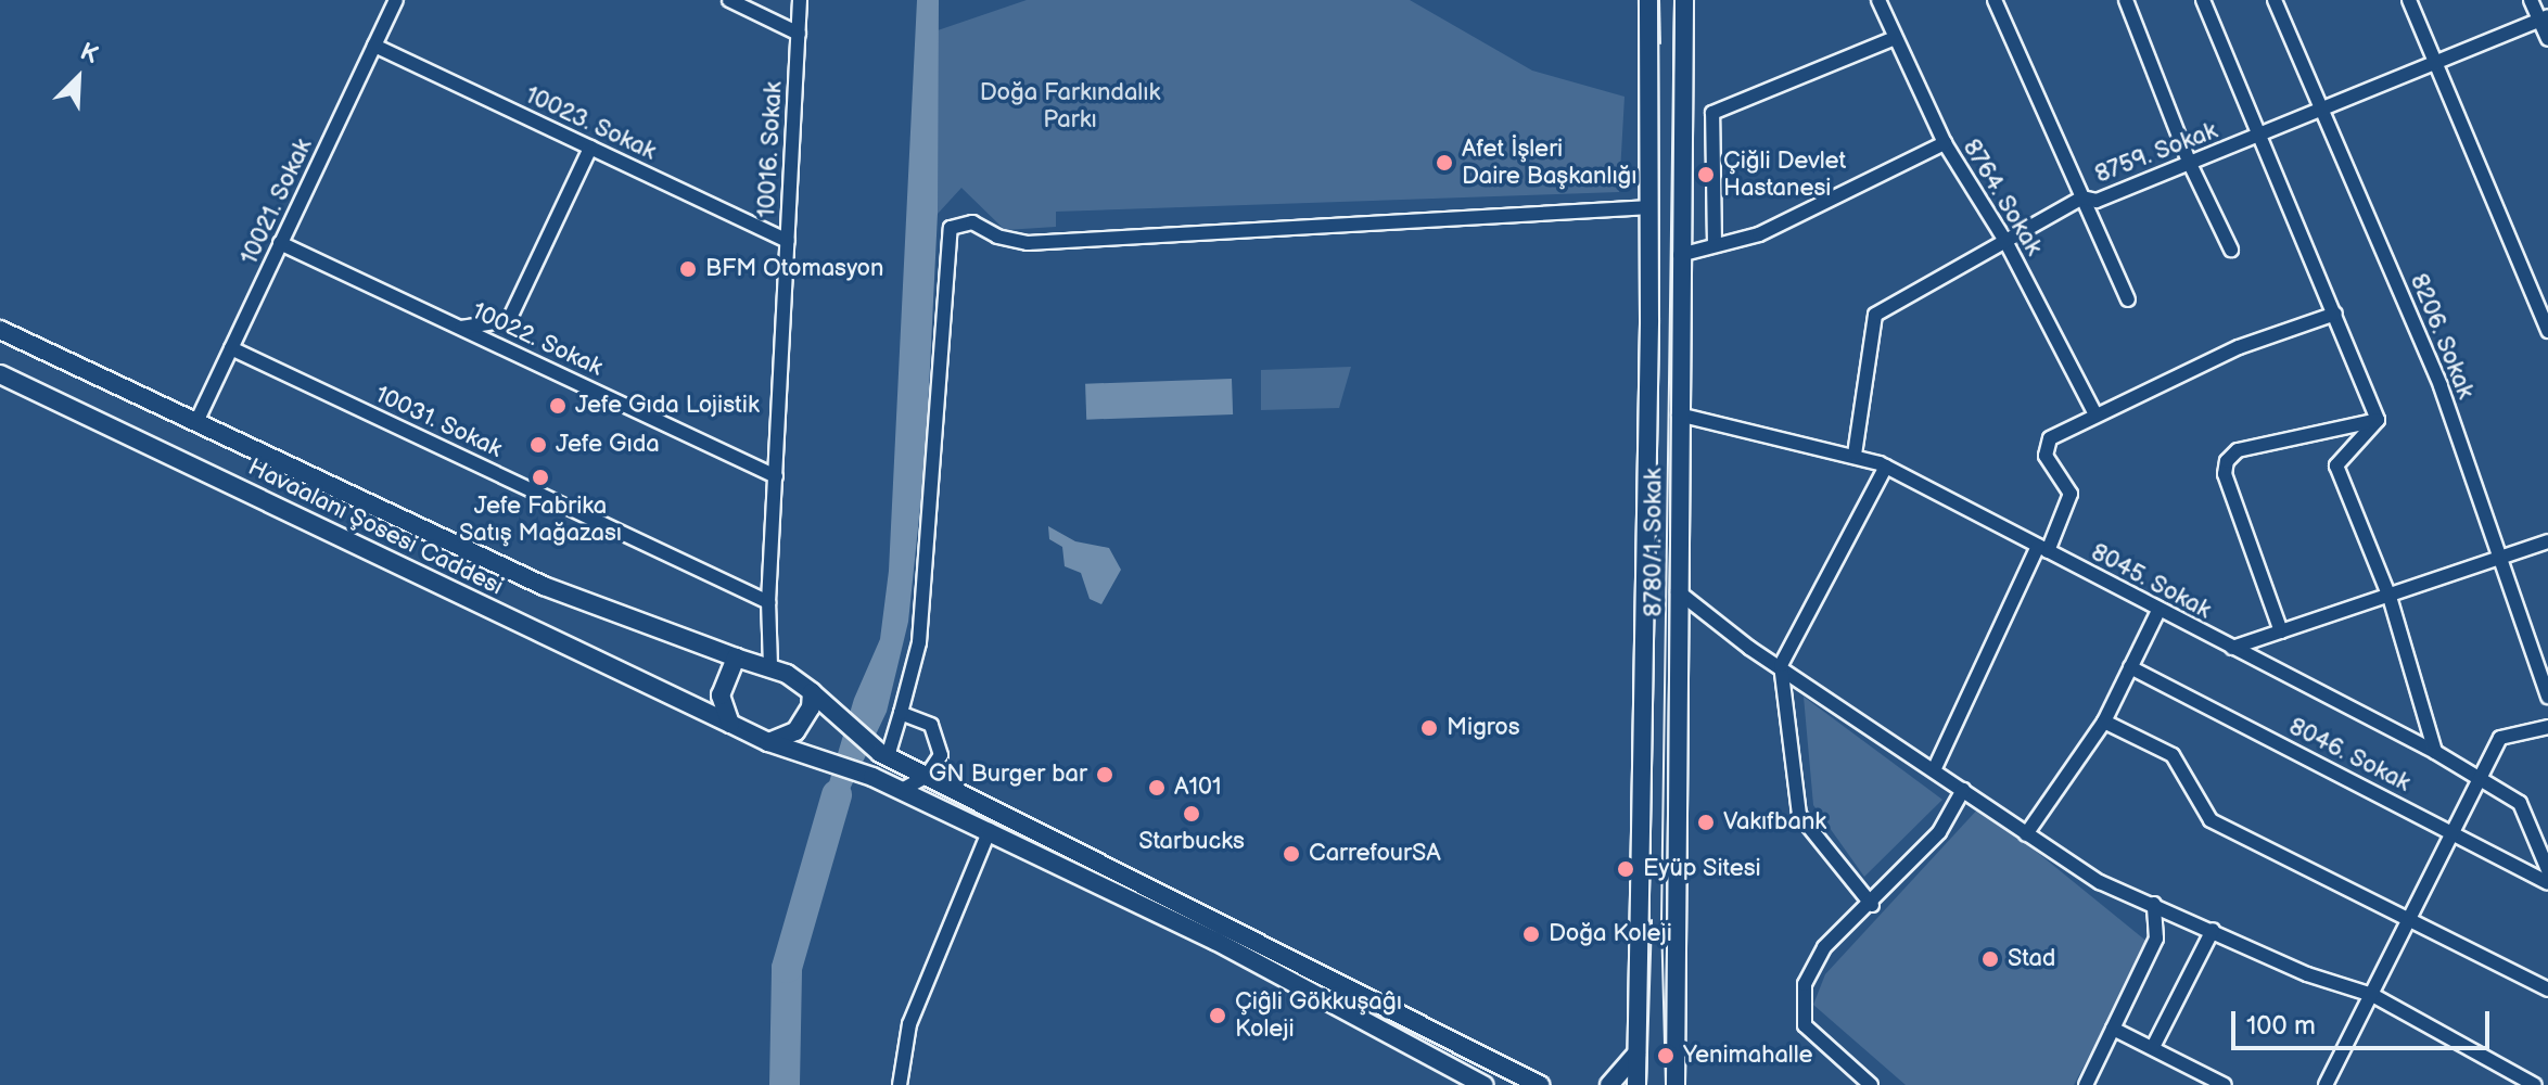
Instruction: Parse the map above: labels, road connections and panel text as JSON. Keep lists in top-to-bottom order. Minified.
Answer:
{"streets":{"street":["10023. Sokak","10016. Sokak","8759. Sokak","8764. Sokak","10021. Sokak","8206. Sokak","10022. Sokak","10031. Sokak","Havaalanı Şosesi Caddesi","8780/1. Sokak","8045. Sokak","8046. Sokak"]},"crossings":[["10023. Sokak","10016. Sokak"],["10023. Sokak","10021. Sokak"],["10016. Sokak","10022. Sokak"],["10016. Sokak","10031. Sokak"],["10016. Sokak","Havaalanı Şosesi Caddesi"],["8759. Sokak","8764. Sokak"],["8759. Sokak","8206. Sokak"],["8759. Sokak","8045. Sokak"],["10021. Sokak","10022. Sokak"],["10021. Sokak","10031. Sokak"],["10021. Sokak","Havaalanı Şosesi Caddesi"],["8780/1. Sokak","8045. Sokak"]],"parks":["Doğa Farkındalık Parkı"],"places":["Afet İşleri Daire Başkanlığı","Çiğli Devlet Hastanesi","BFM Otomasyon","Jefe Gıda Lojistik","Jefe Gıda","Jefe Fabrika Satış Mağazası","Migros","GN Burger bar","A101","Starbucks","Vakıfbank","CarrefourSA","Eyüp Sitesi","Doğa Koleji","Stad","Çiĝli Gökkuşaĝı Koleji","Yenimahalle"],"scale_bar":"100 m","north":"top right"}
